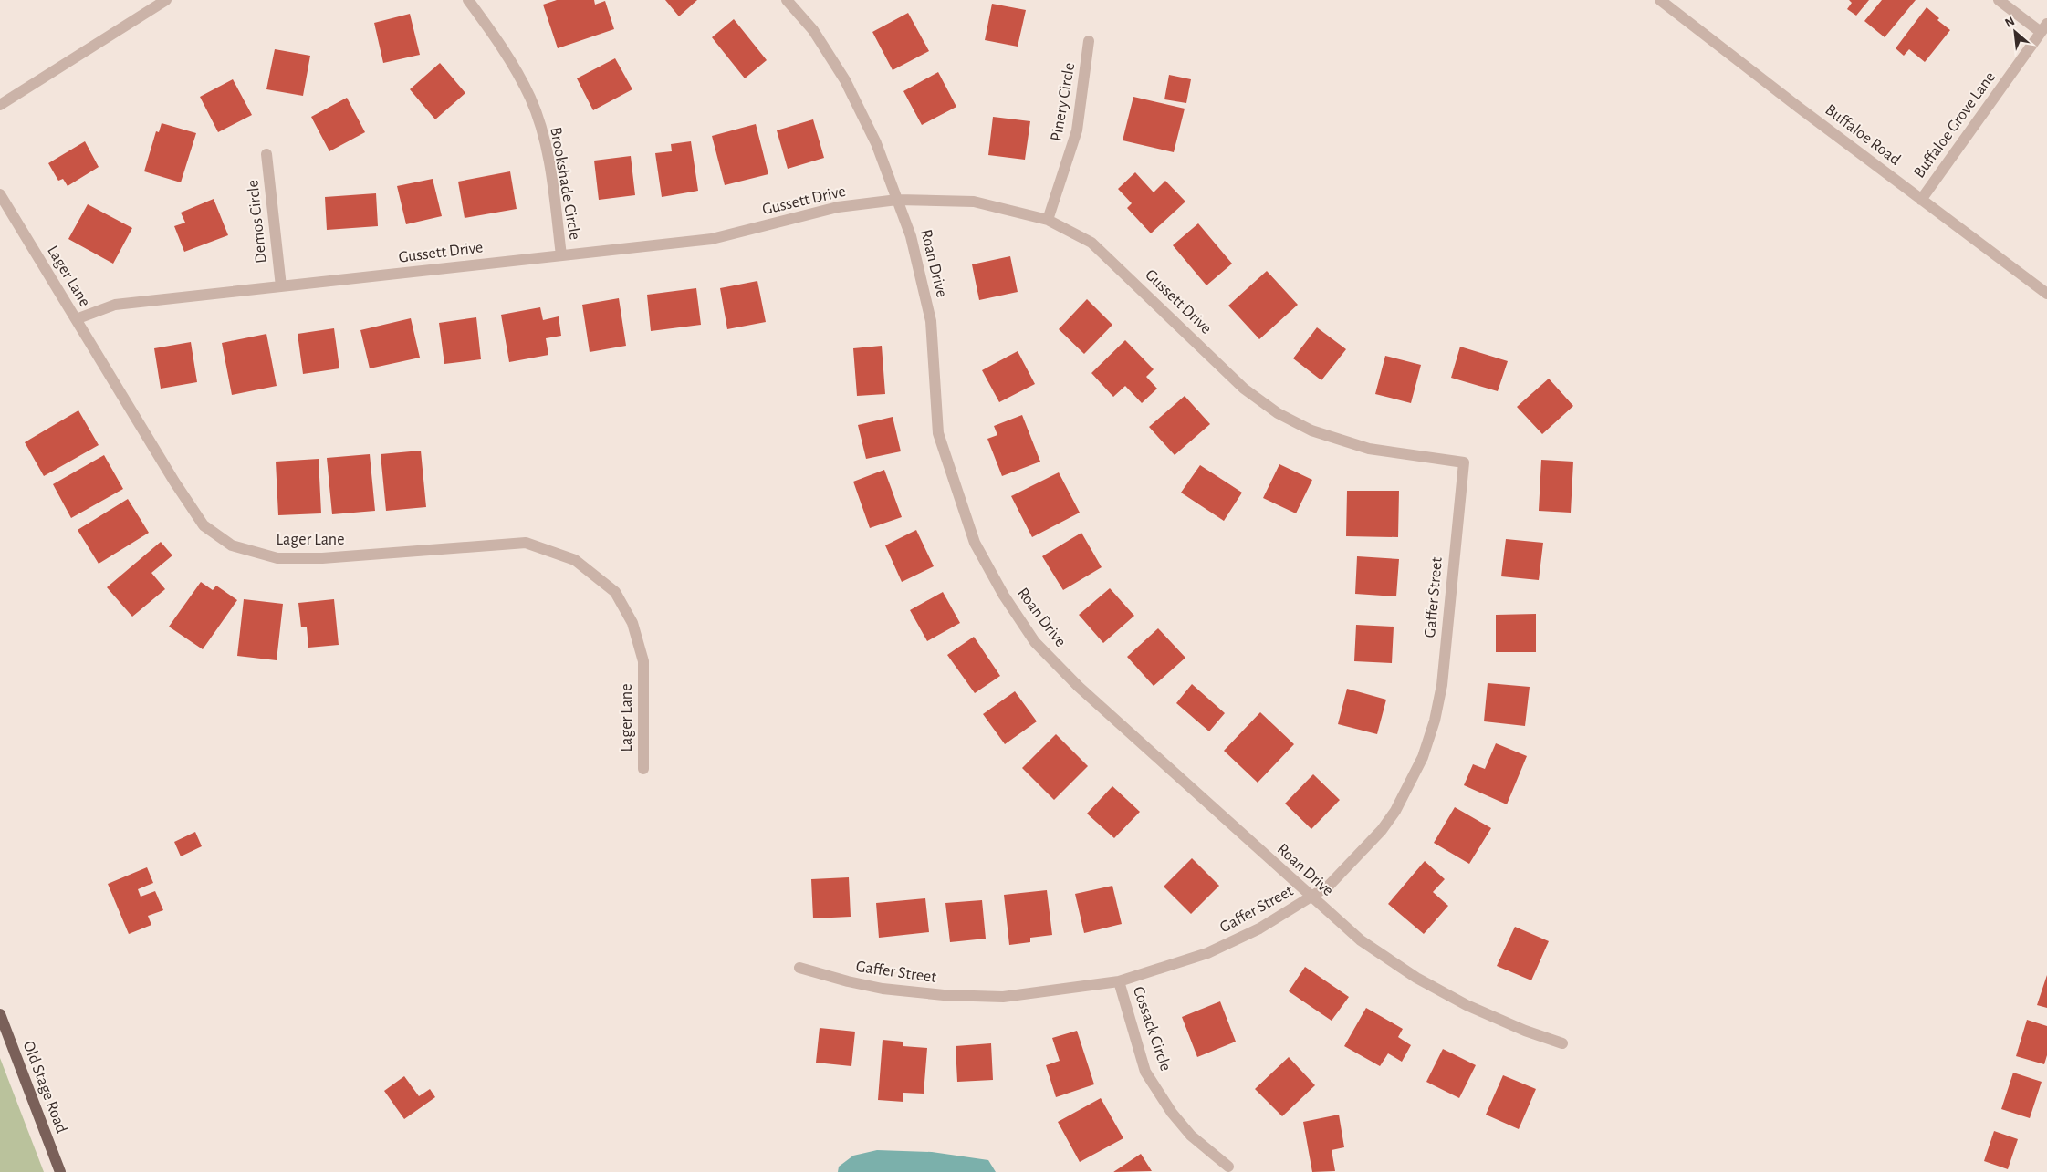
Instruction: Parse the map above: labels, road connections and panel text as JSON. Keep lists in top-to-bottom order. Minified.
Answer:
{"streets":{"main road":["Old Stage Road"],"street":["Pinery Circle","Buffaloe Grove Lane","Buffaloe Road","Brookshade Circle","Gussett Drive","Demos Circle","Roan Drive","Lager Lane","Gaffer Street","Cossack Circle"]},"crossings":[["Pinery Circle","Gussett Drive"],["Buffaloe Grove Lane","Buffaloe Road"],["Brookshade Circle","Gussett Drive"],["Gussett Drive","Demos Circle"],["Gussett Drive","Roan Drive"],["Gussett Drive","Lager Lane"],["Gussett Drive","Gaffer Street"],["Roan Drive","Gaffer Street"],["Gaffer Street","Cossack Circle"]],"north":"top left"}
